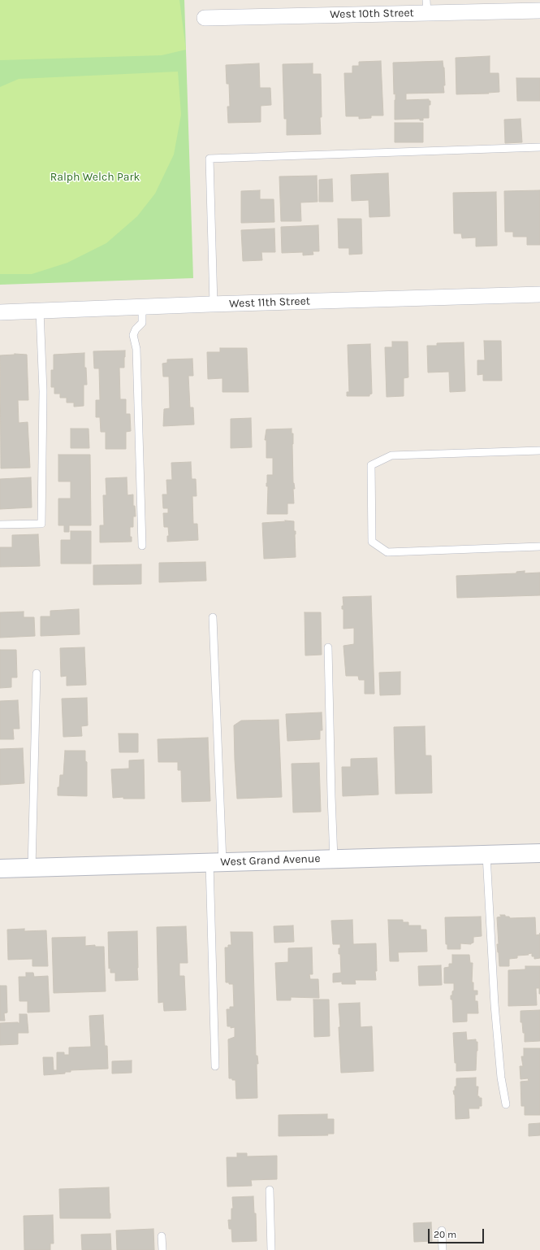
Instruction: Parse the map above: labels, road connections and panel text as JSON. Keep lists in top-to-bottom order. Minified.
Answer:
{"streets":{"street":["West 10th Street","West 11th Street","West Grand Avenue"]},"parks":["Ralph Welch Park"],"scale_bar":"20 m"}
